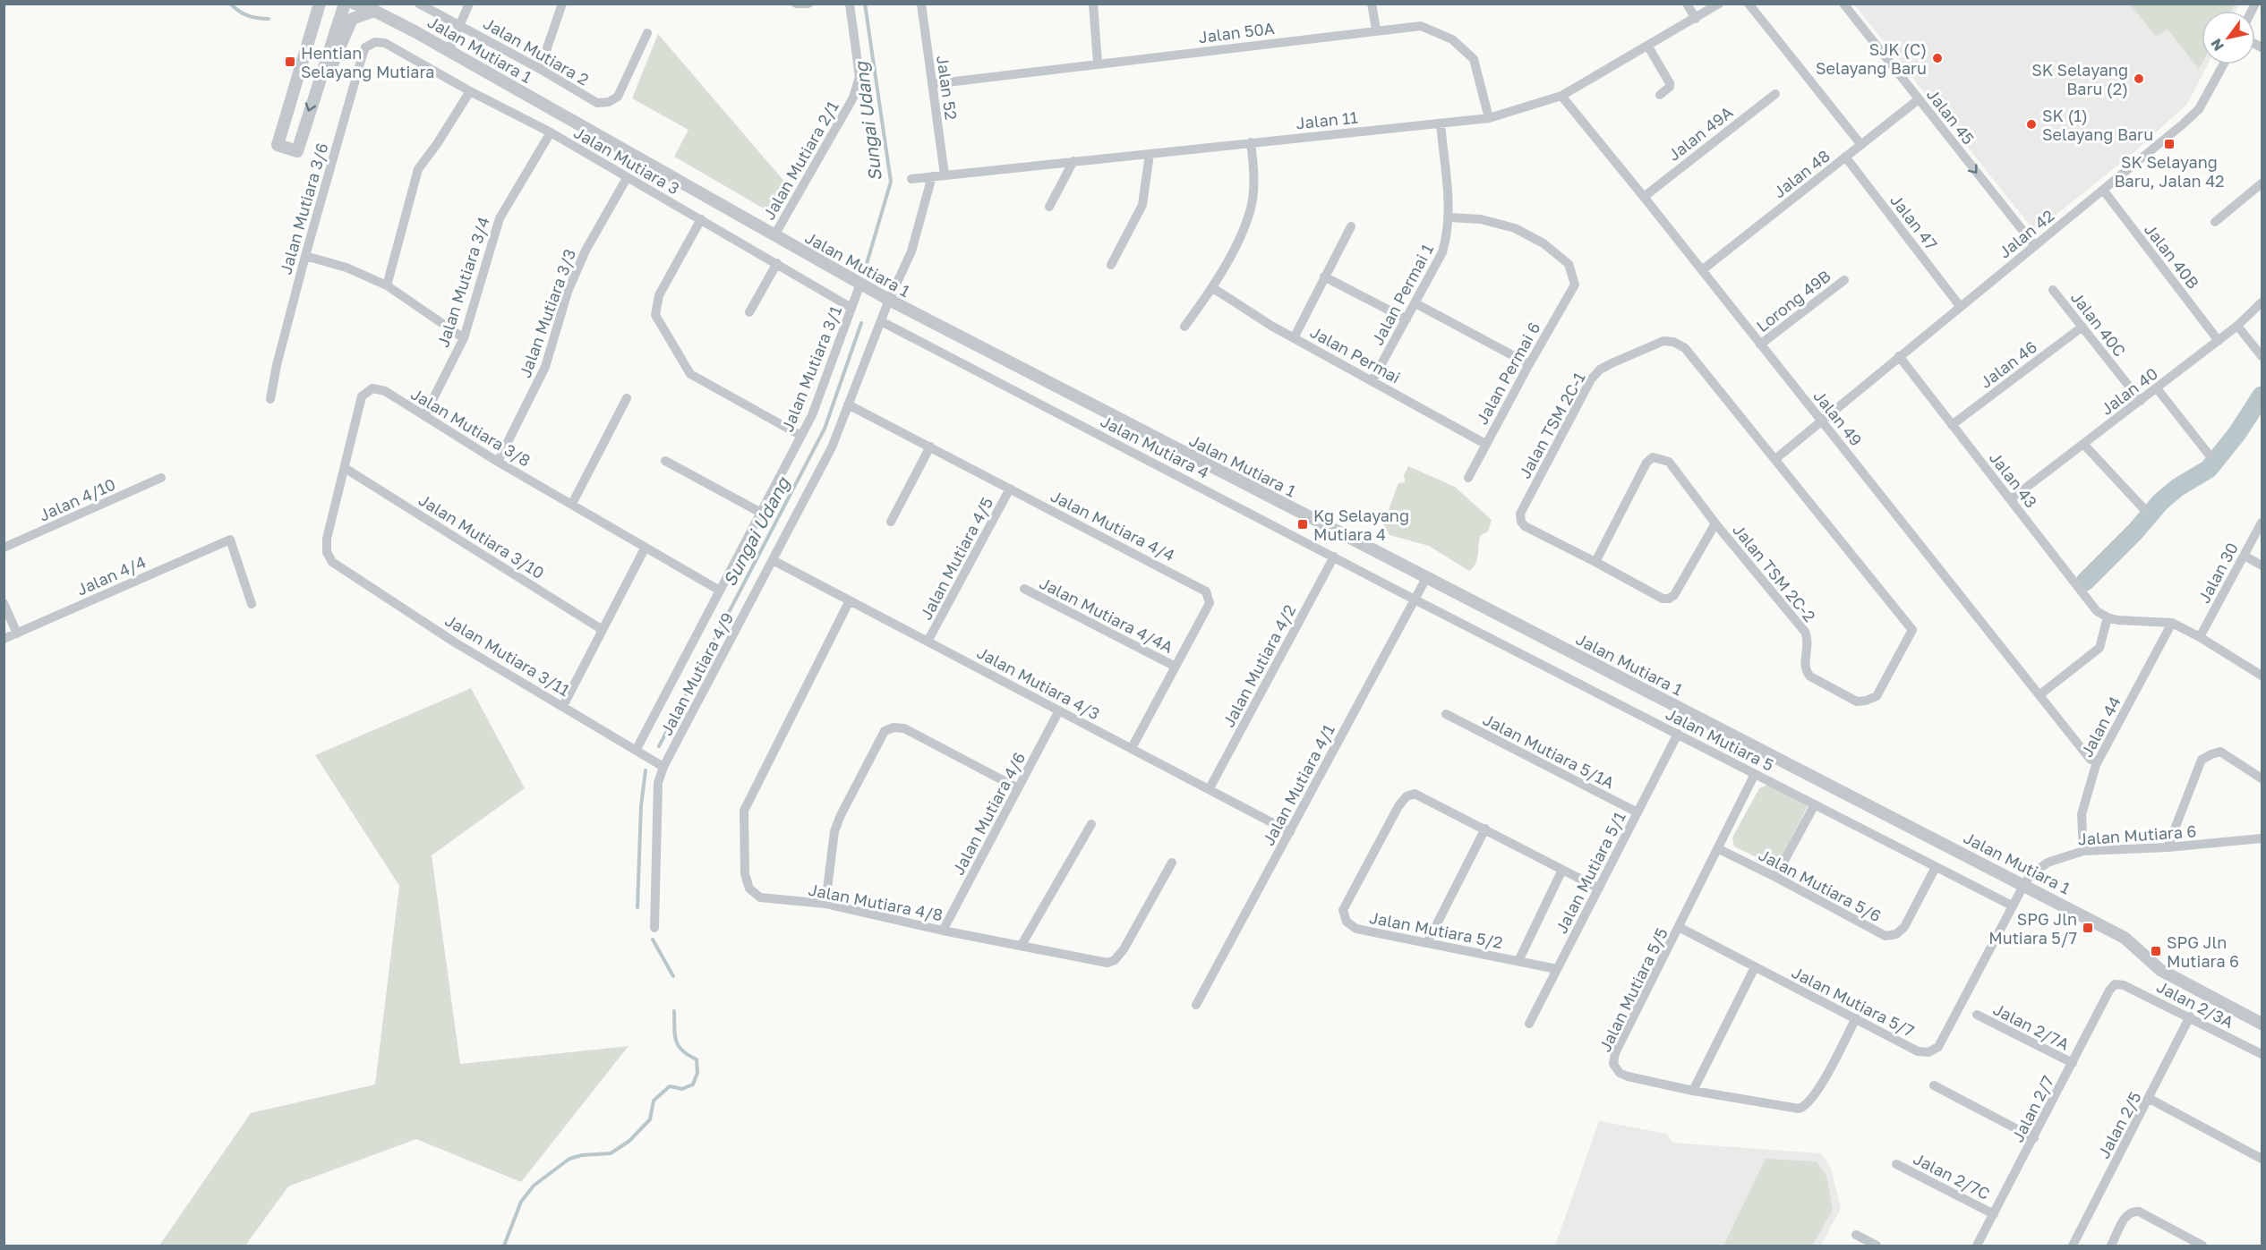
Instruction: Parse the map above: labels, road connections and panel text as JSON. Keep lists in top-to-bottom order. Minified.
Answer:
{"streets":{"street":["Jalan 50A","Jalan Mutiara 1","Jalan Mutiara 2","Jalan 52","Jalan 45","Jalan 11","Jalan 49A","Jalan Mutiara 3","Jalan Mutiara 2/1","Jalan 48","Jalan Mutiara 3/6","Jalan 47","Jalan 42","Jalan 40B","Jalan Mutiara 3/4","Jalan Permai 1","Lorong 49B","Jalan Mutiara 3/3","Jalan 40C","Jalan Permai","Jalan 46","Jalan Mutiara 3/1","Jalan Permai 6","Jalan 40","Jalan 49","Jalan TSM 2C-1","Jalan Mutiara 3/8","Jalan Mutiara 4","Jalan 43","Jalan 4/10","Jalan Mutiara 4/4","Jalan Mutiara 3/10","Jalan Mutiara 4/5","Jalan TSM 2C-2","Jalan 30","Jalan 4/4","Jalan Mutiara 4/4A","Jalan Mutiara 3/11","Jalan Mutiara 4/2","Jalan Mutiara 4/9","Jalan Mutiara 4/3","Jalan 44","Jalan Mutiara 5","Jalan Mutiara 5/1A","Jalan Mutiara 4/1","Jalan Mutiara 4/6","Jalan Mutiara 6","Jalan Mutiara 5/1","Jalan Mutiara 5/6","Jalan Mutiara 4/8","Jalan Mutiara 5/2","Jalan Mutiara 5/5","Jalan Mutiara 5/7","Jalan 2/3A","Jalan 2/7A","Jalan 2/7","Jalan 2/5","Jalan 2/7C"]},"crossings":[["Jalan 50A","Jalan 52"],["Jalan 50A","Jalan 11"],["Jalan Mutiara 1","Jalan Mutiara 2/1"],["Jalan Mutiara 1","Jalan Mutiara 3/1"],["Jalan Mutiara 1","Jalan Mutiara 4/9"],["Jalan Mutiara 1","Jalan Mutiara 4/1"],["Jalan Mutiara 1","Jalan Mutiara 6"],["Jalan Mutiara 1","Jalan Mutiara 5/7"],["Jalan 52","Jalan 11"],["Jalan 45","Jalan 48"],["Jalan 45","Jalan 42"],["Jalan 11","Jalan Permai 1"],["Jalan 11","Jalan 49"],["Jalan 11","Jalan Mutiara 4/9"],["Jalan 49A","Jalan 49"],["Jalan Mutiara 3","Jalan Mutiara 3/6"],["Jalan Mutiara 3","Jalan Mutiara 3/4"],["Jalan Mutiara 3","Jalan Mutiara 3/3"],["Jalan Mutiara 3","Jalan Mutiara 3/1"],["Jalan 48","Jalan 47"],["Jalan 48","Jalan 49"],["Jalan 47","Jalan 42"],["Jalan 42","Jalan 40B"],["Jalan 42","Jalan 49"],["Jalan 42","Jalan 43"],["Jalan 40B","Jalan 40"],["Jalan Mutiara 3/4","Jalan Mutiara 3/8"],["Jalan Permai 1","Jalan Permai"],["Jalan Permai 1","Jalan Permai 6"],["Lorong 49B","Jalan 49"],["Jalan Mutiara 3/3","Jalan Mutiara 3/8"],["Jalan 40C","Jalan 46"],["Jalan 40C","Jalan 40"],["Jalan Permai","Jalan Permai 6"],["Jalan 46","Jalan 43"],["Jalan Mutiara 3/1","Jalan Mutiara 3/8"],["Jalan Mutiara 3/1","Jalan Mutiara 3/11"],["Jalan 40","Jalan 43"],["Jalan TSM 2C-1","Jalan TSM 2C-2"],["Jalan Mutiara 3/8","Jalan Mutiara 3/10"],["Jalan Mutiara 3/8","Jalan Mutiara 3/11"],["Jalan Mutiara 4","Jalan Mutiara 4/2"],["Jalan Mutiara 4","Jalan Mutiara 4/9"],["Jalan Mutiara 4","Jalan Mutiara 5"],["Jalan Mutiara 4","Jalan Mutiara 4/1"],["Jalan Mutiara 4/4","Jalan Mutiara 4/5"],["Jalan Mutiara 4/4","Jalan Mutiara 4/4A"],["Jalan Mutiara 4/4","Jalan Mutiara 4/9"],["Jalan Mutiara 4/4","Jalan Mutiara 4/3"],["Jalan Mutiara 4/5","Jalan Mutiara 4/3"],["Jalan Mutiara 3/11","Jalan Mutiara 4/9"],["Jalan Mutiara 4/2","Jalan Mutiara 4/3"],["Jalan Mutiara 4/9","Jalan Mutiara 4/3"],["Jalan Mutiara 4/3","Jalan Mutiara 4/1"],["Jalan Mutiara 4/3","Jalan Mutiara 4/6"],["Jalan Mutiara 4/3","Jalan Mutiara 4/8"],["Jalan 44","Jalan Mutiara 6"],["Jalan Mutiara 5","Jalan Mutiara 4/1"],["Jalan Mutiara 5","Jalan Mutiara 5/1"],["Jalan Mutiara 5","Jalan Mutiara 5/6"],["Jalan Mutiara 5","Jalan Mutiara 5/5"],["Jalan Mutiara 5","Jalan Mutiara 5/7"],["Jalan Mutiara 5/1A","Jalan Mutiara 5/1"],["Jalan Mutiara 4/6","Jalan Mutiara 4/8"],["Jalan Mutiara 6","Jalan Mutiara 5/7"],["Jalan Mutiara 5/1","Jalan Mutiara 5/2"],["Jalan Mutiara 5/6","Jalan Mutiara 5/5"],["Jalan Mutiara 5/5","Jalan Mutiara 5/7"],["Jalan 2/3A","Jalan 2/7"],["Jalan 2/3A","Jalan 2/5"],["Jalan 2/7A","Jalan 2/7"],["Jalan 2/7","Jalan 2/7C"]],"one_way":["Jalan 45"],"water":["Sungai Udang"],"places":{"other":["SJK (C) Selayang Baru","SK Selayang Baru (2)","SK (1) Selayang Baru"],"transit":["Hentian Selayang Mutiara","SK Selayang Baru, Jalan 42","Kg Selayang Mutiara 4","SPG Jln Mutiara 5/7","SPG Jln Mutiara 6"]},"north":"bottom left"}
